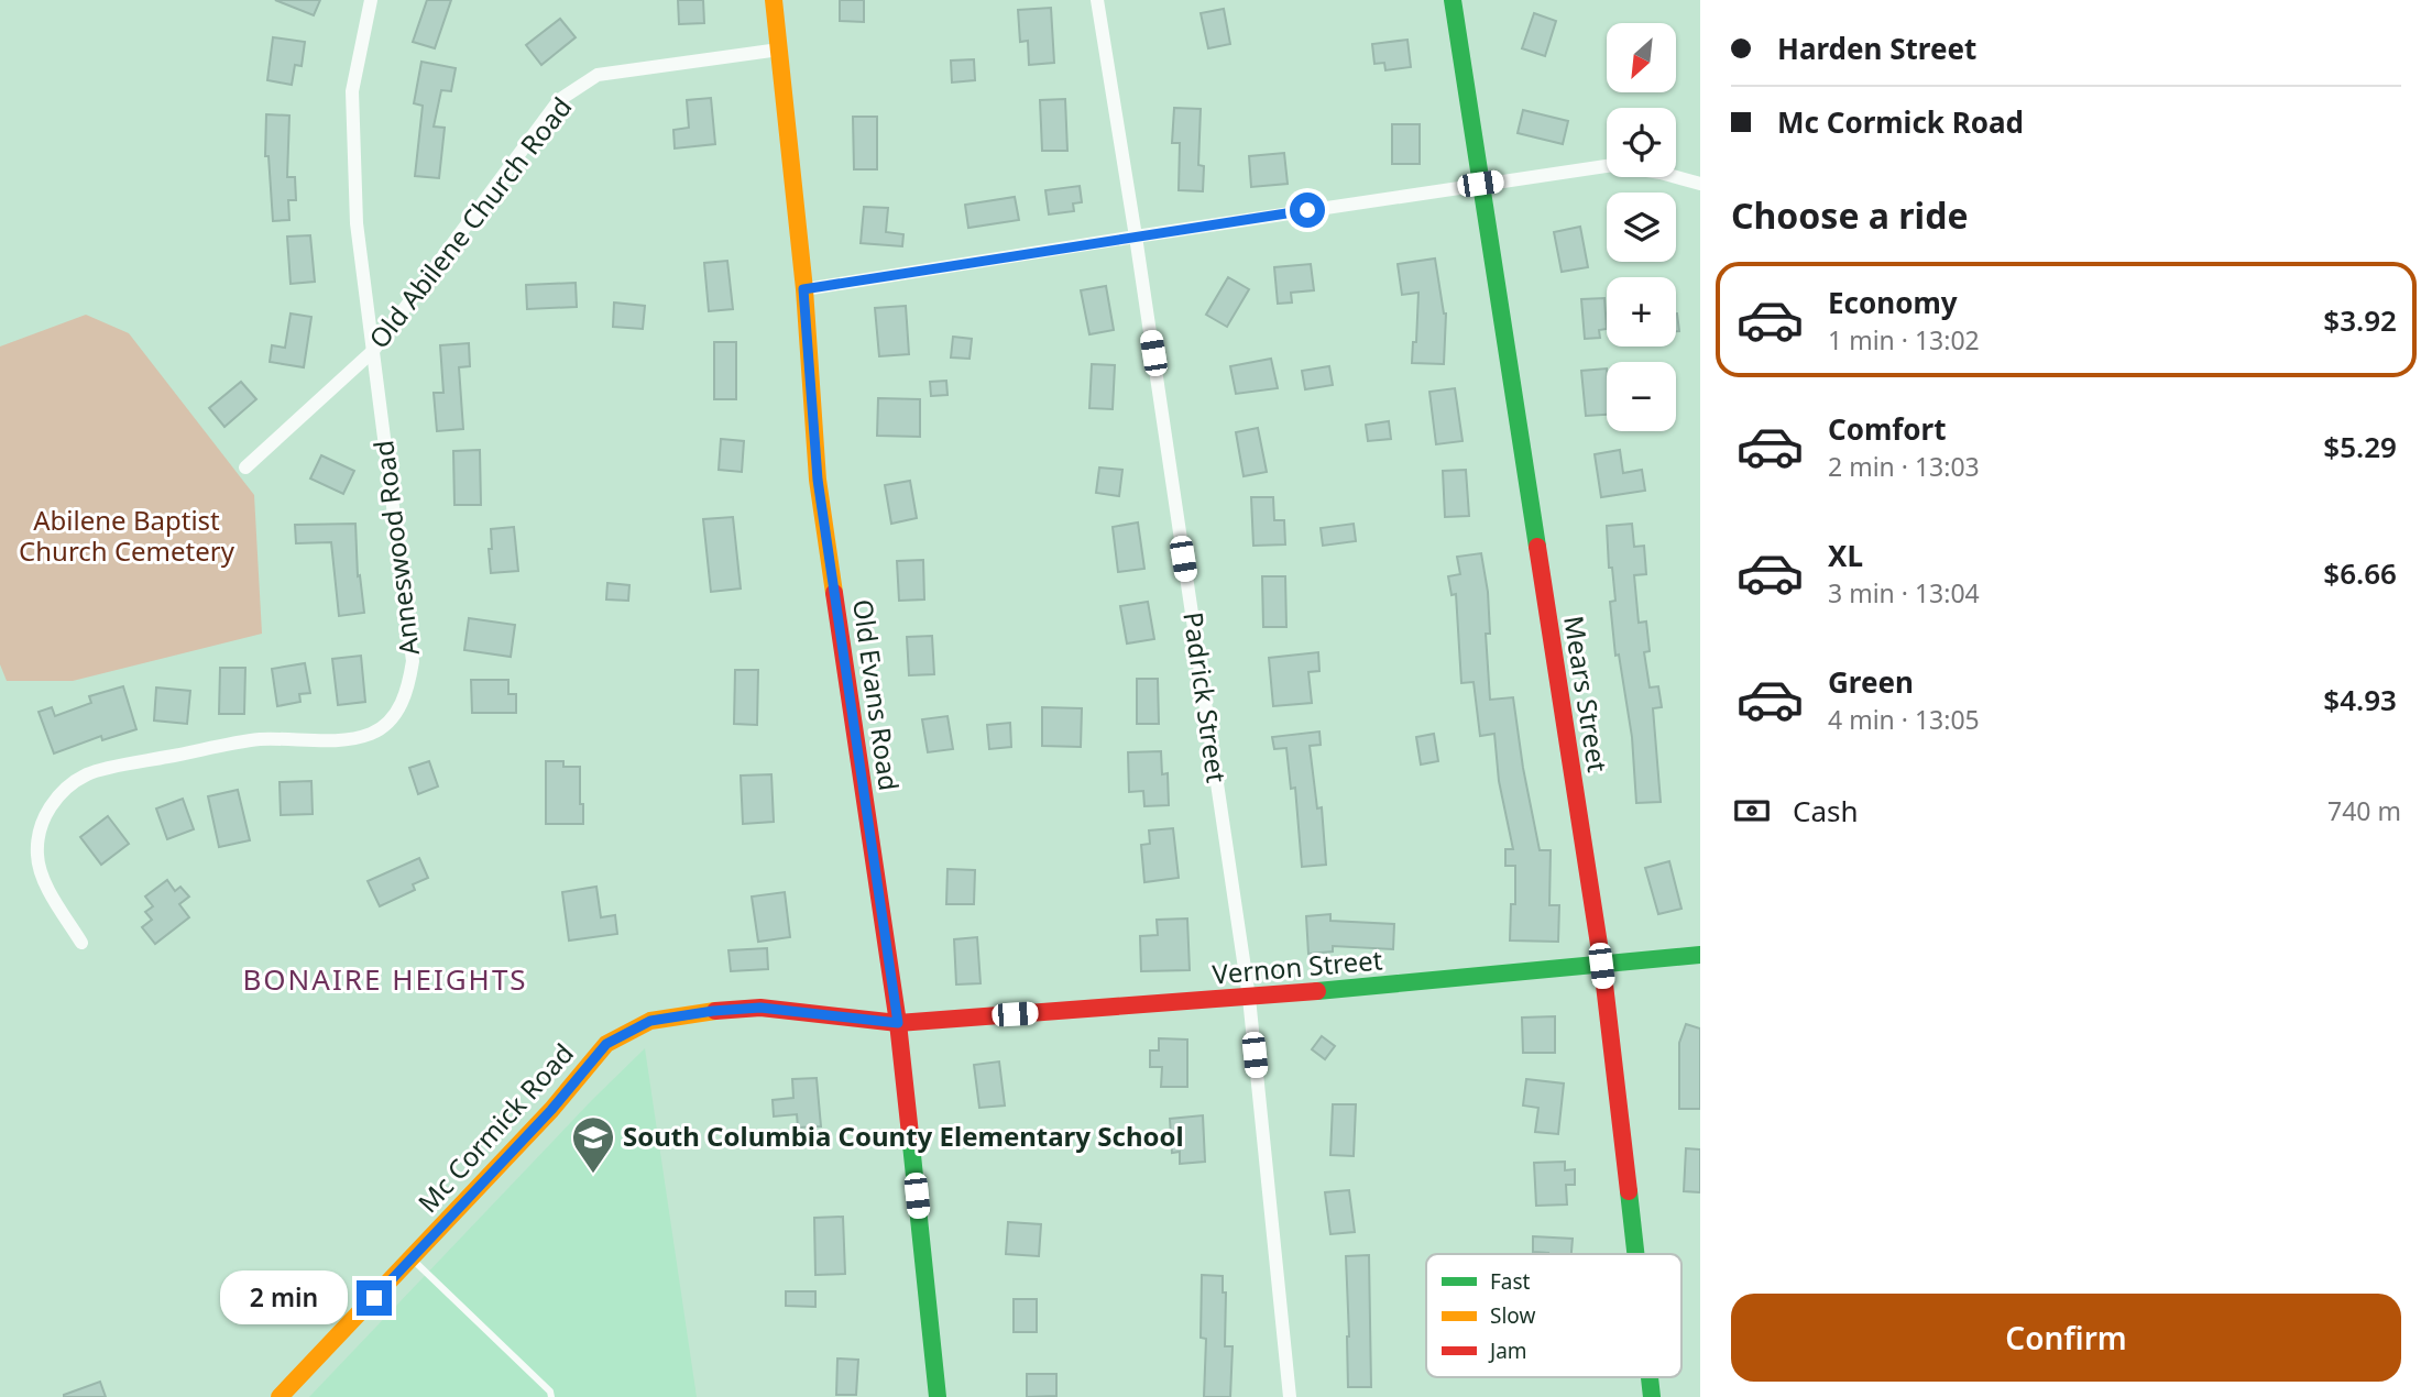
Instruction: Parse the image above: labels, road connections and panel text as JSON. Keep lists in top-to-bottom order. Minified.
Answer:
{"streets":{"street":["Old Abilene Church Road","Anneswood Road","Mears Street","Old Evans Road","Padrick Street","Vernon Street","Mc Cormick Road"]},"crossings":[["Old Abilene Church Road","Anneswood Road"],["Old Abilene Church Road","Old Evans Road"],["Mears Street","Vernon Street"],["Old Evans Road","Vernon Street"],["Old Evans Road","Mc Cormick Road"],["Padrick Street","Vernon Street"],["Vernon Street","Mc Cormick Road"]],"districts":["BONAIRE HEIGHTS"],"parks":["Abilene Baptist Church Cemetery"],"places":{"school or university":["South Columbia County Elementary School"]},"legend":["Fast","Slow","Jam"],"north":"bottom left","page":{"banner":["Harden Street","Mc Cormick Road"],"map_buttons":["+","−"],"heading":"Choose a ride","list":[{"name":"Economy","note":"1 min · 13:02","value":"$3.92"},{"name":"Comfort","note":"2 min · 13:03","value":"$5.29"},{"name":"XL","note":"3 min · 13:04","value":"$6.66"},{"name":"Green","note":"4 min · 13:05","value":"$4.93"}],"pay":["Cash","740 m"],"bubble":"2 min","buttons":"Confirm"}}
